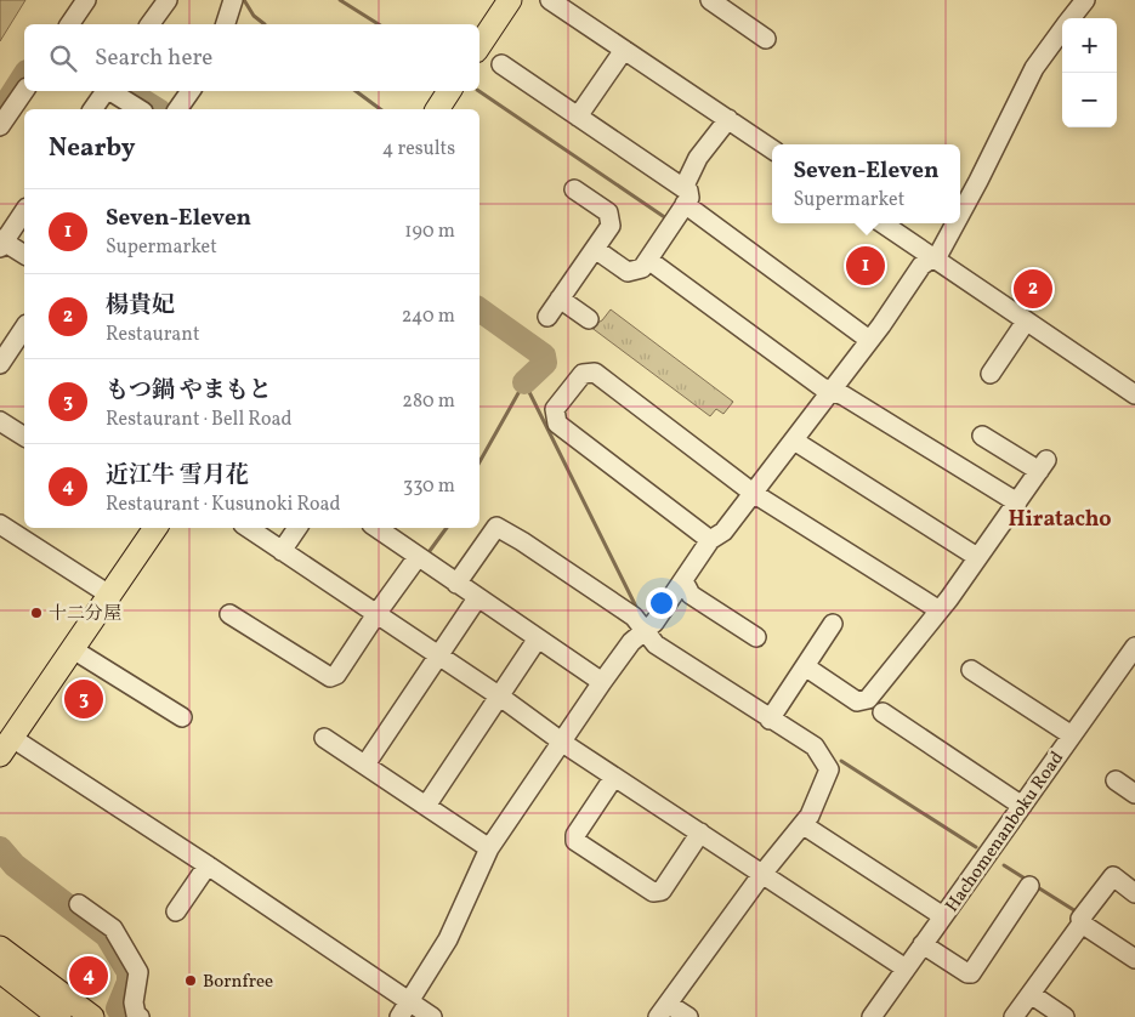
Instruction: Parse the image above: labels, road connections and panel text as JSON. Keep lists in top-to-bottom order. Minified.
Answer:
{"streets":{"street":["Hachomenanboku Road"]},"districts":["Hiratacho"],"places":["十二分屋","Bornfree"],"page":{"map_buttons":["+","−"],"search":"Search here","heading":["Nearby","4 results"],"popup":["Seven-Eleven","Supermarket"],"list":[{"mark":"1","name":"Seven-Eleven","note":"Supermarket","value":"190 m"},{"mark":"2","name":"楊貴妃","note":"Restaurant","value":"240 m"},{"mark":"3","name":"もつ鍋 やまもと","note":"Restaurant · Bell Road","value":"280 m"},{"mark":"4","name":"近江牛 雪月花","note":"Restaurant · Kusunoki Road","value":"330 m"}],"pins":["1","2","3","4"]}}
